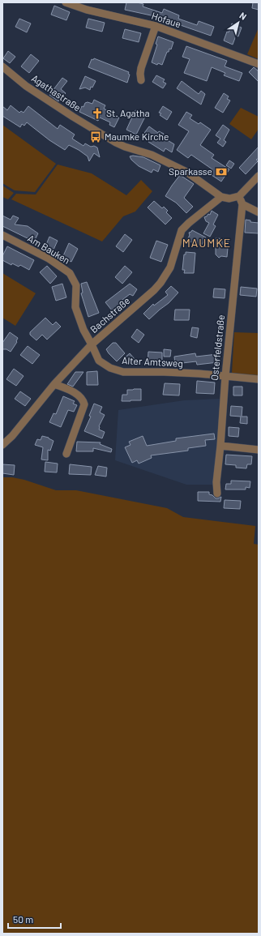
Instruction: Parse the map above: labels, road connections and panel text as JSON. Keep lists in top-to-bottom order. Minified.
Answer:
{"streets":{"street":["Hofaue","Agathastraße","Am Bauken","Bachstraße","Osterfeldstraße","Alter Amtsweg"]},"crossings":[["Agathastraße","Bachstraße"],["Am Bauken","Bachstraße"],["Am Bauken","Alter Amtsweg"],["Bachstraße","Alter Amtsweg"],["Osterfeldstraße","Alter Amtsweg"]],"districts":["MAUMKE"],"places":{"church":["St. Agatha"],"bus stop":["Maumke Kirche"],"bank":["Sparkasse"]},"scale_bar":"50 m","north":"top right"}
